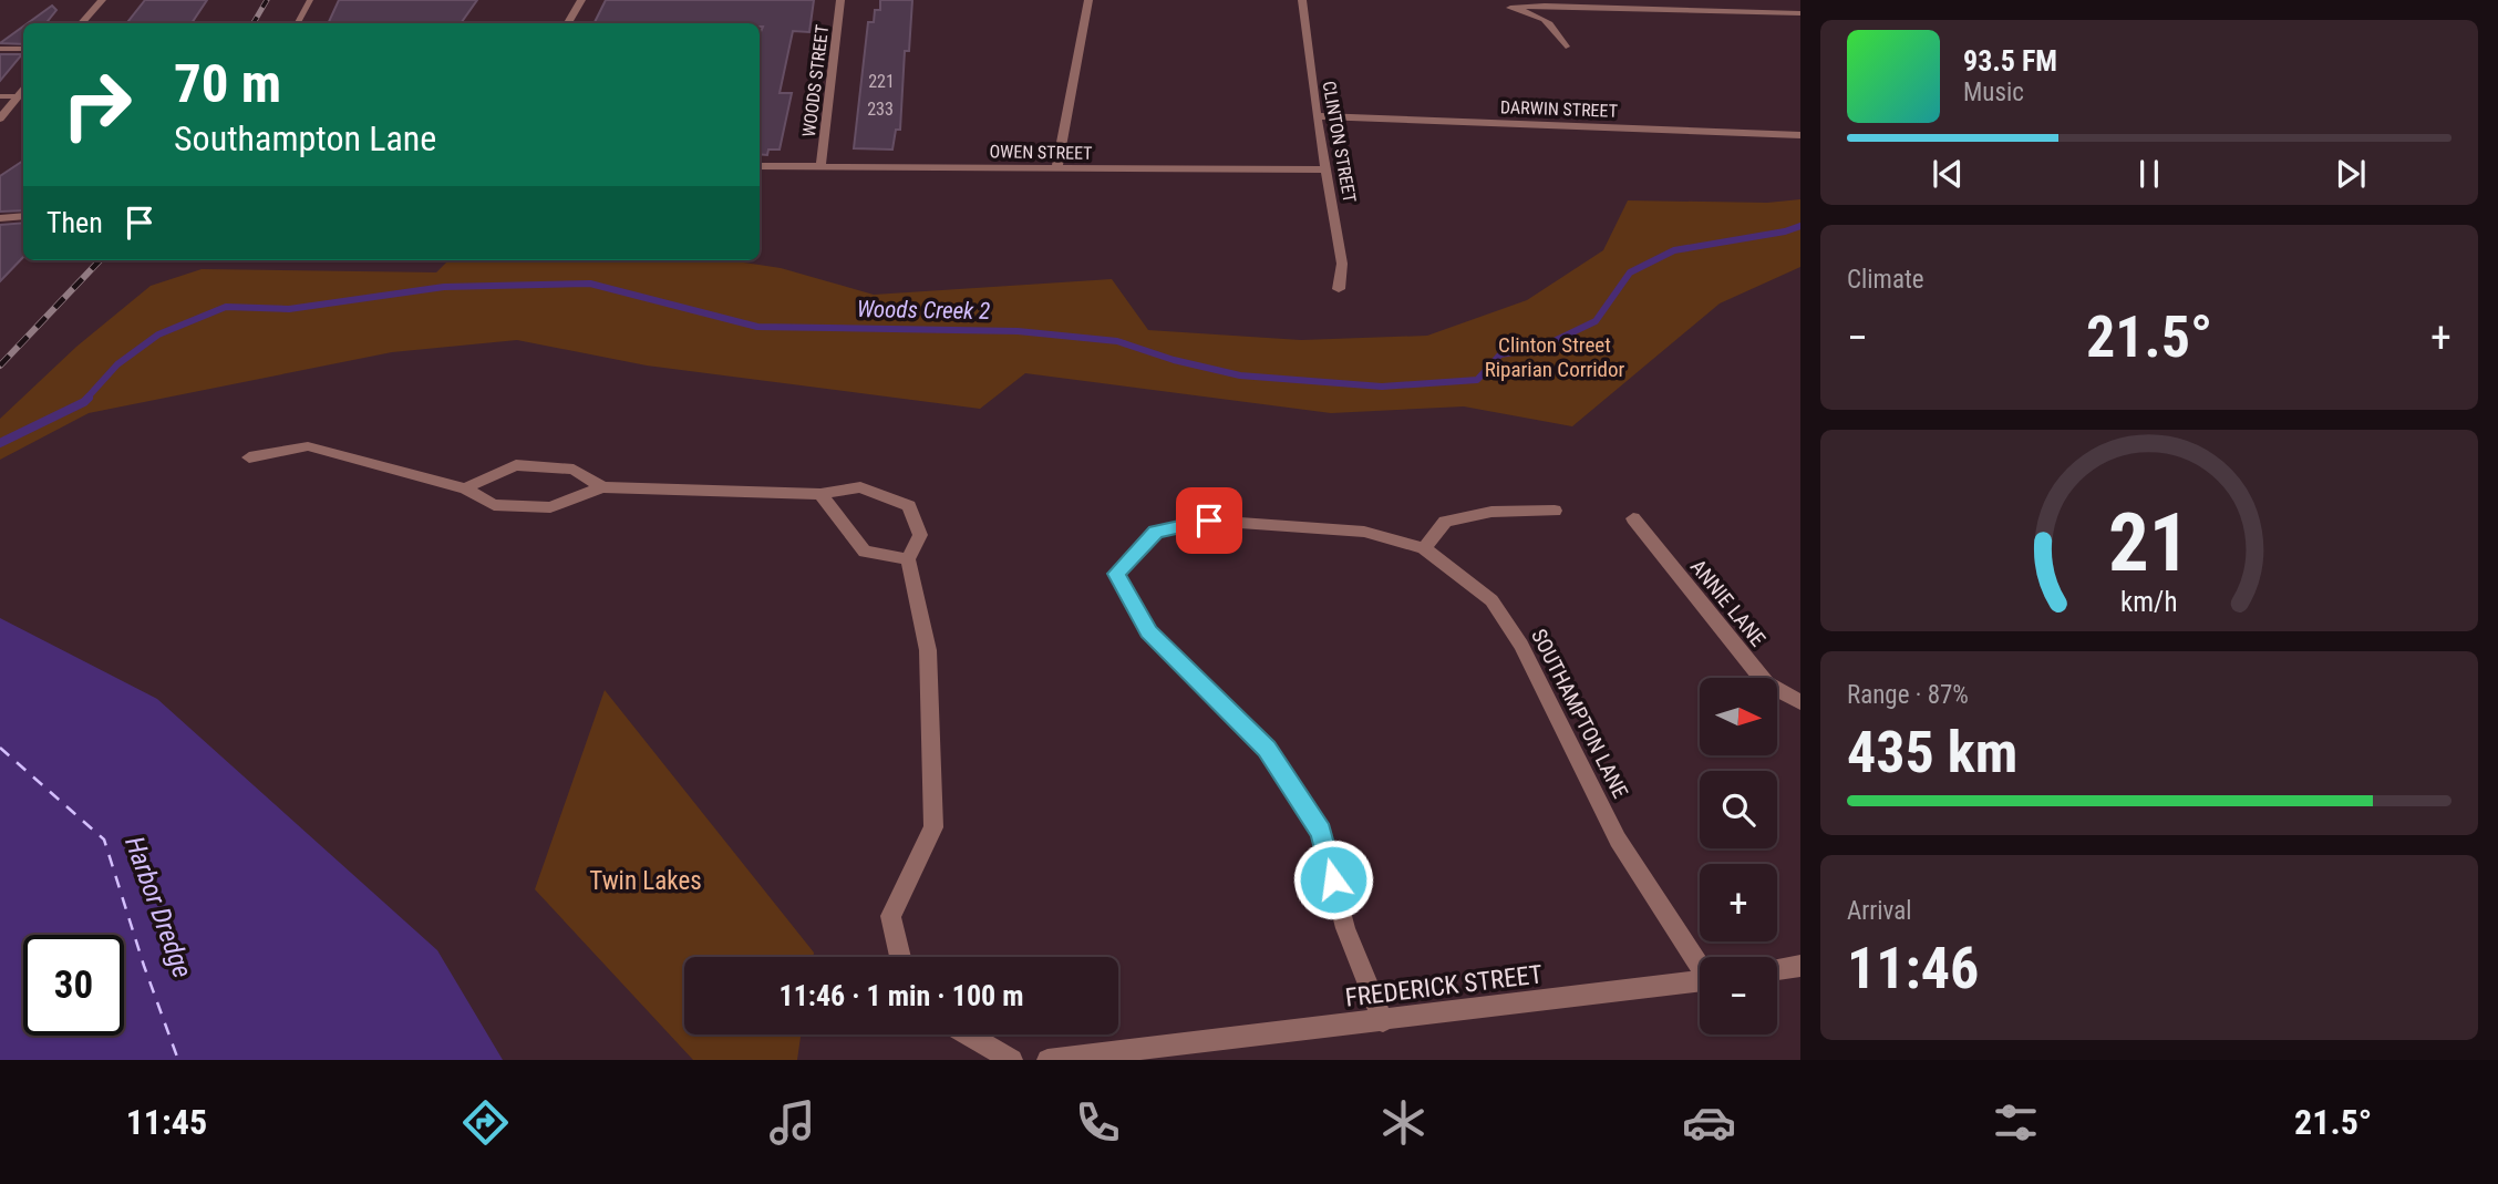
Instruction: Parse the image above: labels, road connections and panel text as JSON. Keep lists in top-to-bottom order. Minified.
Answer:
{"streets":{"street":["WOODS STREET","DARWIN STREET","CLINTON STREET","OWEN STREET","ANNIE LANE","SOUTHAMPTON LANE","FREDERICK STREET"]},"crossings":[["WOODS STREET","OWEN STREET"],["DARWIN STREET","CLINTON STREET"],["CLINTON STREET","OWEN STREET"],["SOUTHAMPTON LANE","FREDERICK STREET"]],"water":["Woods Creek 2","Harbor Dredge"],"parks":["Clinton Street Riparian Corridor","Twin Lakes"],"house_numbers":["221","233"],"north":"right","page":{"turn":["70 m","Southampton Lane"],"song":["93.5 FM","Music"],"then":"Then","tile":["Climate",["Range · 87%","435 km"],["Arrival","11:46"]],"heat":["−","21.5°","+"],"map_buttons":["+","−"],"limit":"30","trip":"11:46 · 1 min · 100 m","tabs":["11:45","21.5°"],"gauge":["21","km/h"]}}
